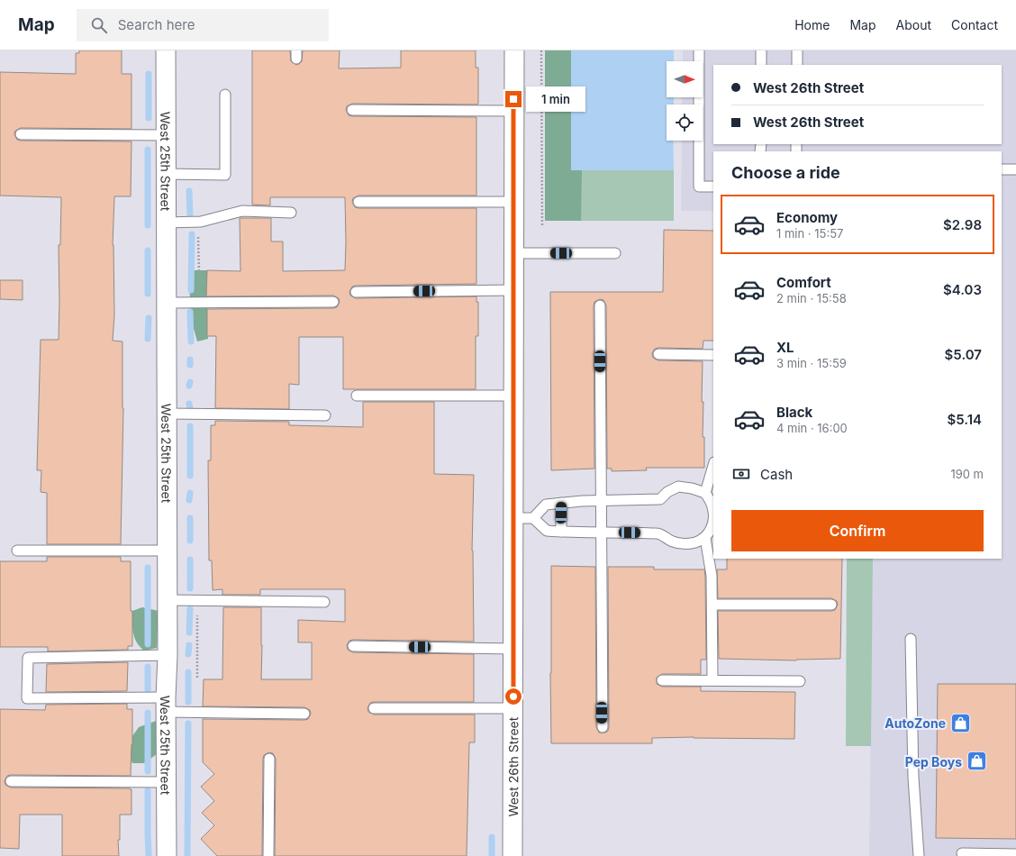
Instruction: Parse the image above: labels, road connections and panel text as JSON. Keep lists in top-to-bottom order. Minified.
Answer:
{"streets":{"street":["West 25th Street","West 26th Street"]},"places":{"shop":["AutoZone","Pep Boys"]},"north":"right","page":{"header":"Map","search":"Search here","nav":["Home","Map","About","Contact"],"banner":["West 26th Street","West 26th Street"],"bubble":"1 min","heading":"Choose a ride","list":[{"name":"Economy","note":"1 min · 15:57","value":"$2.98"},{"name":"Comfort","note":"2 min · 15:58","value":"$4.03"},{"name":"XL","note":"3 min · 15:59","value":"$5.07"},{"name":"Black","note":"4 min · 16:00","value":"$5.14"}],"pay":["Cash","190 m"],"buttons":"Confirm"}}
